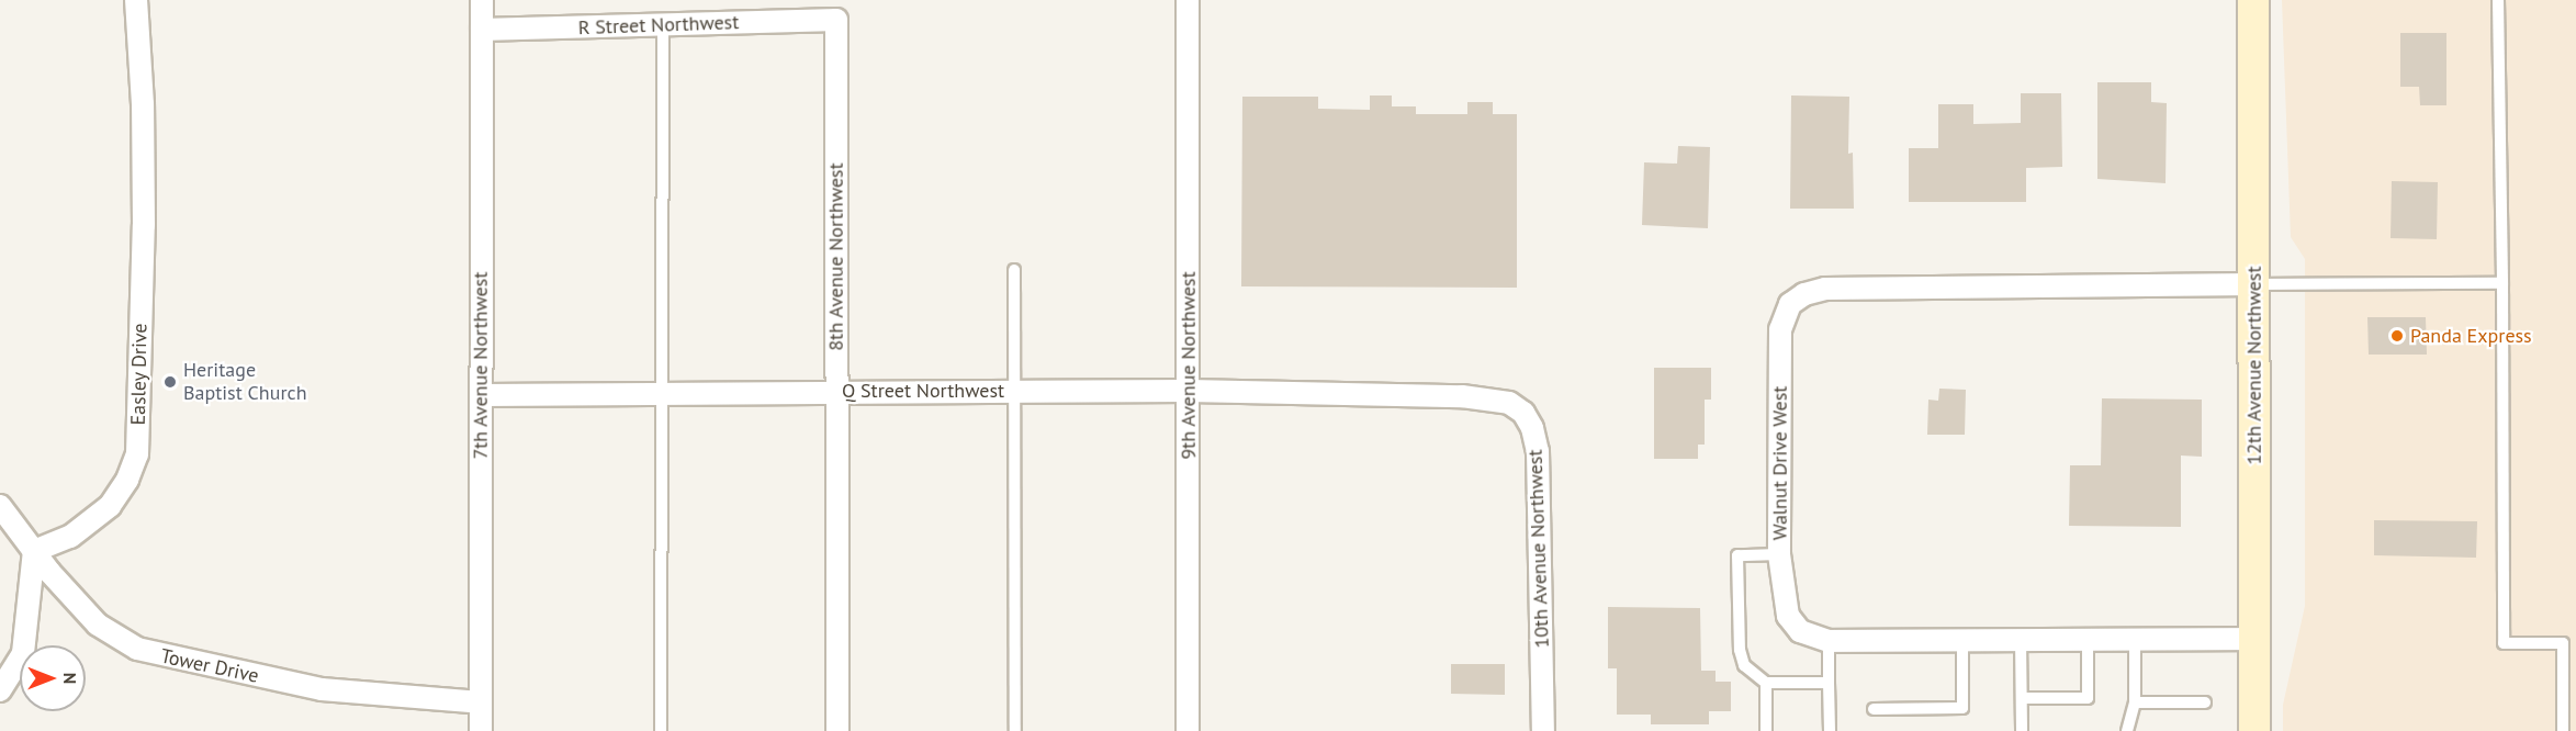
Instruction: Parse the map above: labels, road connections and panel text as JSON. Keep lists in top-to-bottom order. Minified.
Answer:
{"streets":{"main road":["12th Avenue Northwest"],"street":["R Street Northwest","8th Avenue Northwest","7th Avenue Northwest","9th Avenue Northwest","Easley Drive","Q Street Northwest","Walnut Drive West","10th Avenue Northwest","Tower Drive"]},"crossings":[["R Street Northwest","8th Avenue Northwest"],["R Street Northwest","7th Avenue Northwest"],["8th Avenue Northwest","Q Street Northwest"],["7th Avenue Northwest","Q Street Northwest"],["7th Avenue Northwest","Tower Drive"],["9th Avenue Northwest","Q Street Northwest"],["12th Avenue Northwest","Walnut Drive West"],["Easley Drive","Tower Drive"],["Q Street Northwest","10th Avenue Northwest"]],"places":["Panda Express","Heritage Baptist Church"],"north":"right"}
